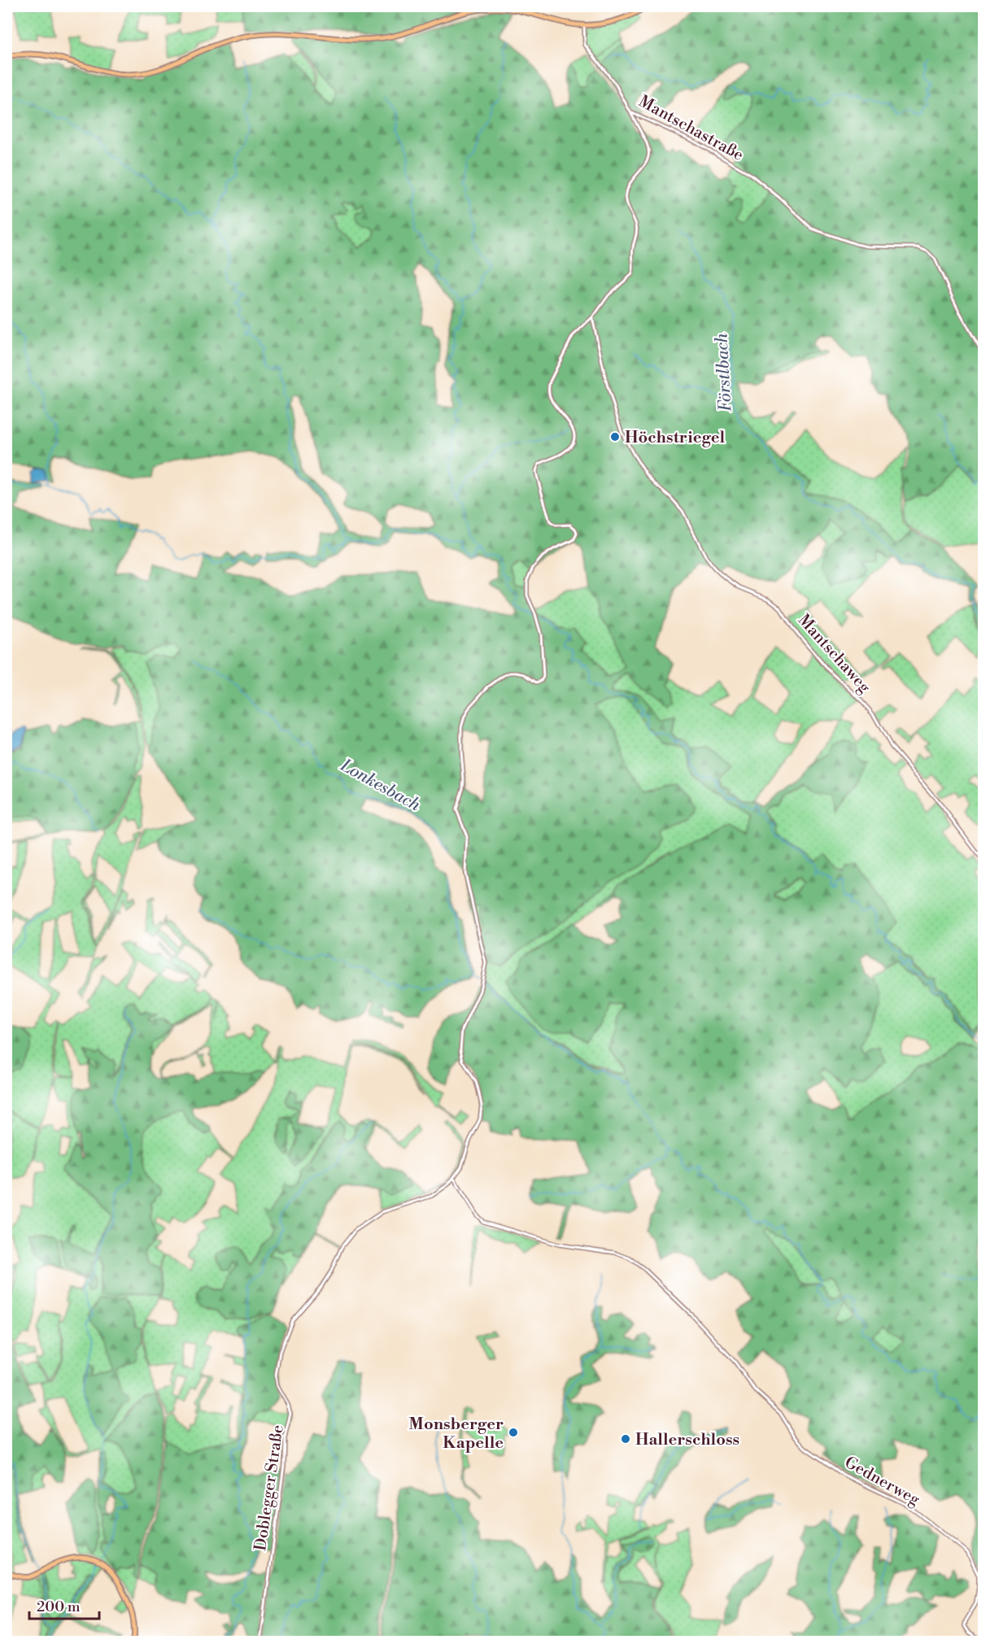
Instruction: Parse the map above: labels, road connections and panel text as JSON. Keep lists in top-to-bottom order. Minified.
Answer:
{"streets":{"street":["Mantschastraße","Mantschaweg","Gednerweg","Doblegger Straße"]},"crossings":[["Mantschastraße","Doblegger Straße"],["Mantschaweg","Doblegger Straße"],["Gednerweg","Doblegger Straße"]],"water":["Förstlbach","Lonkesbach"],"places":["Höchstriegel","Monsberger Kapelle","Hallerschloss"],"scale_bar":"200 m"}
